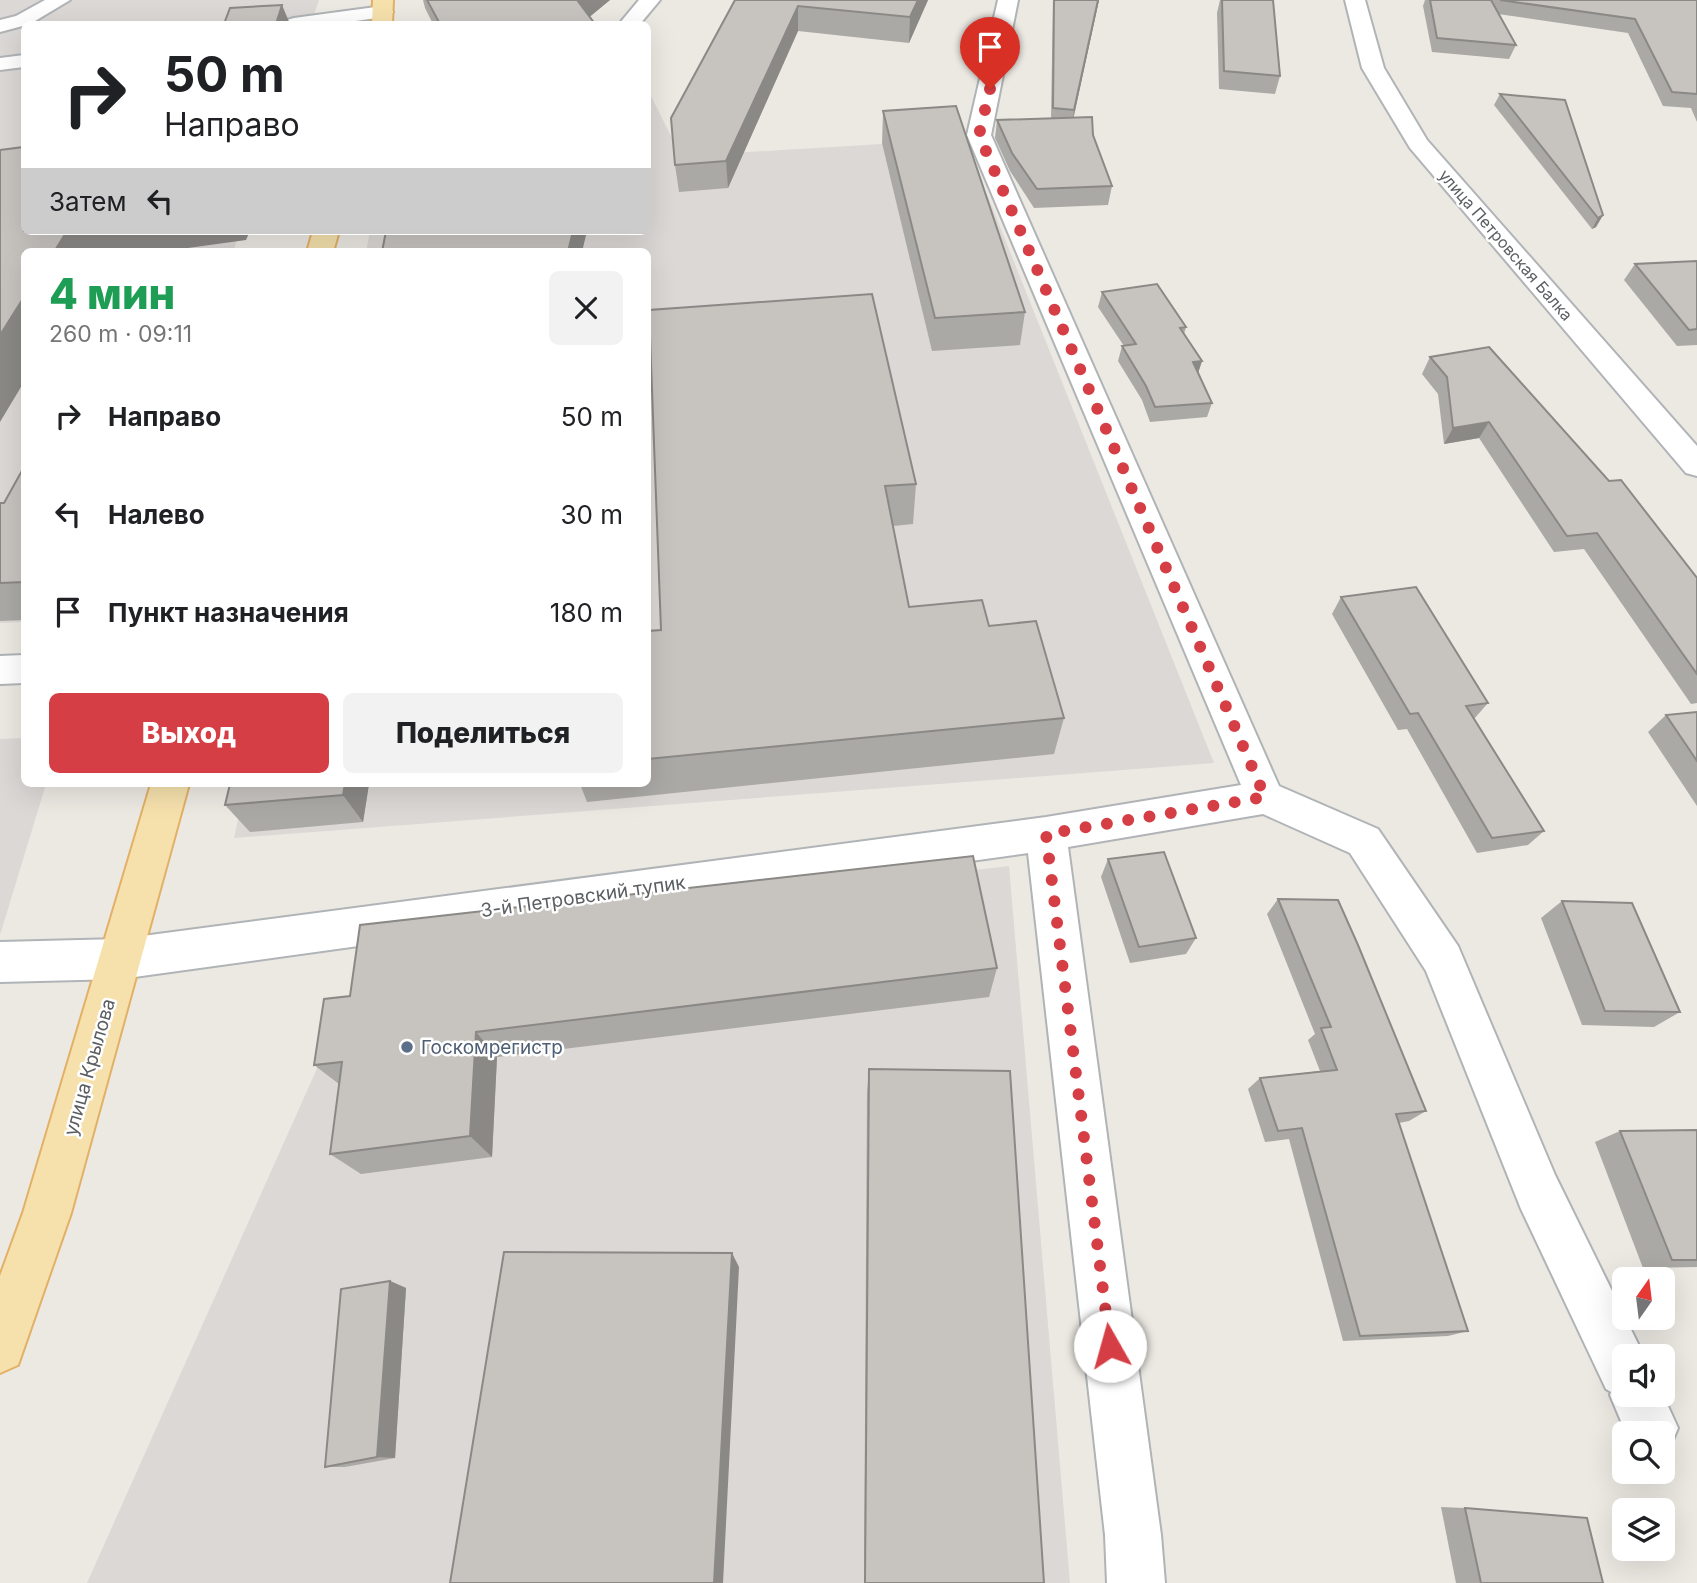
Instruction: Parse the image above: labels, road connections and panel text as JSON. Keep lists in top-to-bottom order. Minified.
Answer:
{"streets":{"main road":["улица Крылова"],"street":["улица Петровская Балка","3-й Петровский тупик"]},"crossings":[["3-й Петровский тупик","улица Крылова"]],"places":["Госкомрегистр"],"north":"top","page":{"turn":["50 m","Направо"],"then":"Затем","heading":["4 мин","260 m · 09:11"],"list":[{"name":"Направо","value":"50 m"},{"name":"Налево","value":"30 m"},{"name":"Пункт назначения","value":"180 m"}],"buttons":["Выход","Поделиться"]}}
